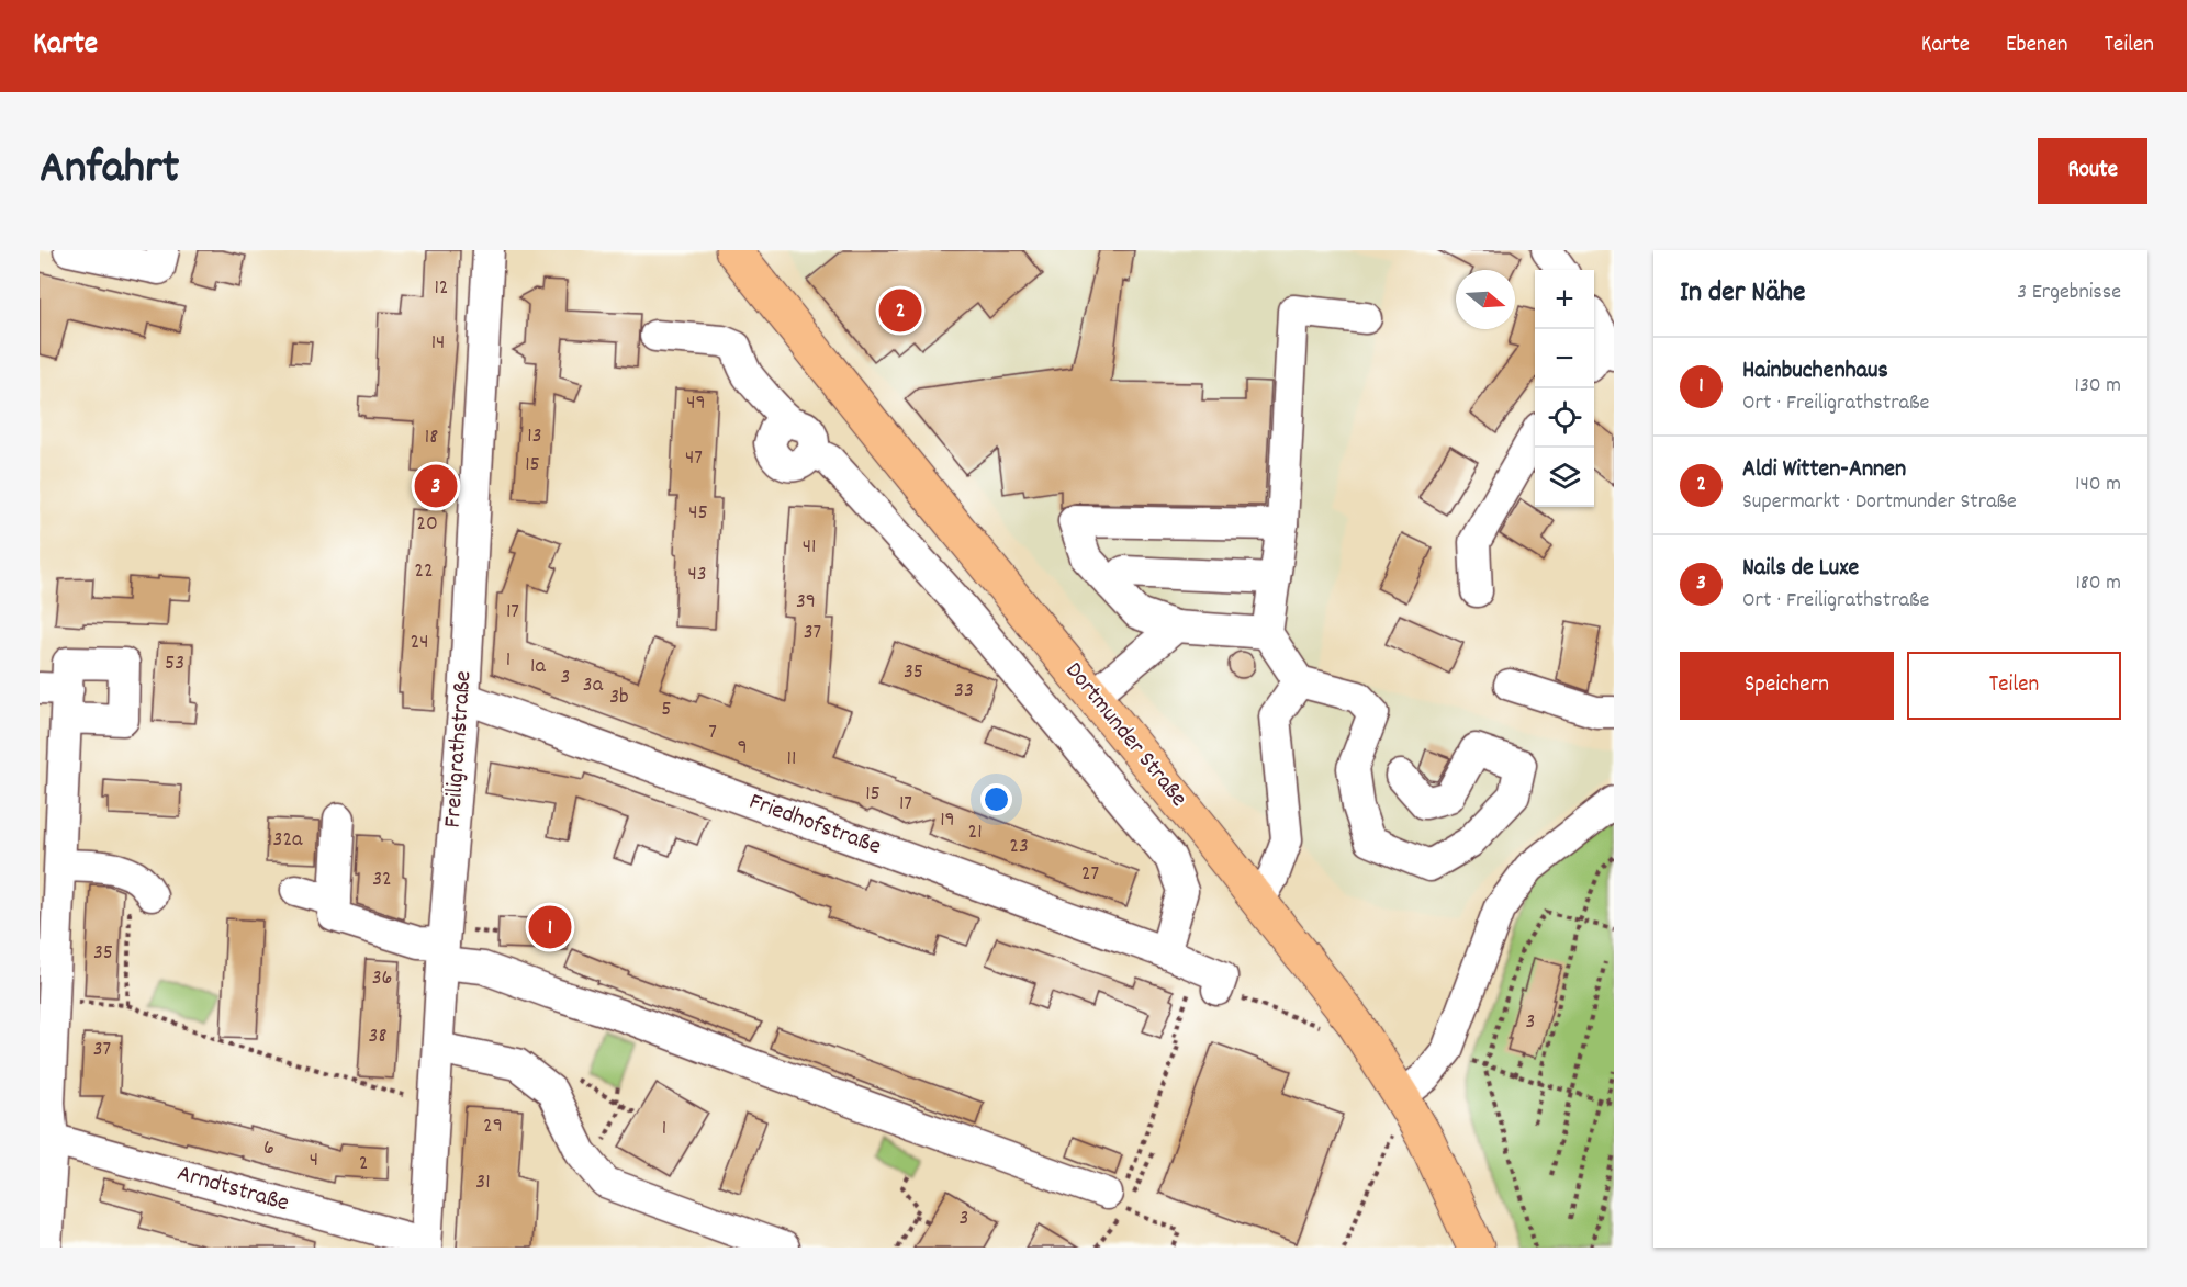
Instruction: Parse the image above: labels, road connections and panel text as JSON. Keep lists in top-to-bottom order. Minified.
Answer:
{"streets":{"main road":["Dortmunder Straße"],"street":["Freiligrathstraße","Friedhofstraße","Arndtstraße"]},"crossings":[["Freiligrathstraße","Friedhofstraße"],["Freiligrathstraße","Arndtstraße"]],"house_numbers":["12","14","49","13","18","47","15","45","20","41","22","43","39","17","37","24","1","53","1a","35","3","3a","33","3b","5","7","9","11","15","17","19","21","32a","23","27","32","35","36","3","38","37","29","1","6","4","2","31","3"],"north":"right","page":{"header":"Karte","nav":["Karte","Ebenen","Teilen"],"title":"Anfahrt","buttons":["Route",["Speichern","Teilen"]],"heading":["In der Nähe","3 Ergebnisse"],"map_buttons":["+","−"],"pins":["2","3","1"],"list":[{"mark":"1","name":"Hainbuchenhaus","note":"Ort · Freiligrathstraße","value":"130 m"},{"mark":"2","name":"Aldi Witten-Annen","note":"Supermarkt · Dortmunder Straße","value":"140 m"},{"mark":"3","name":"Nails de Luxe","note":"Ort · Freiligrathstraße","value":"180 m"}]}}
